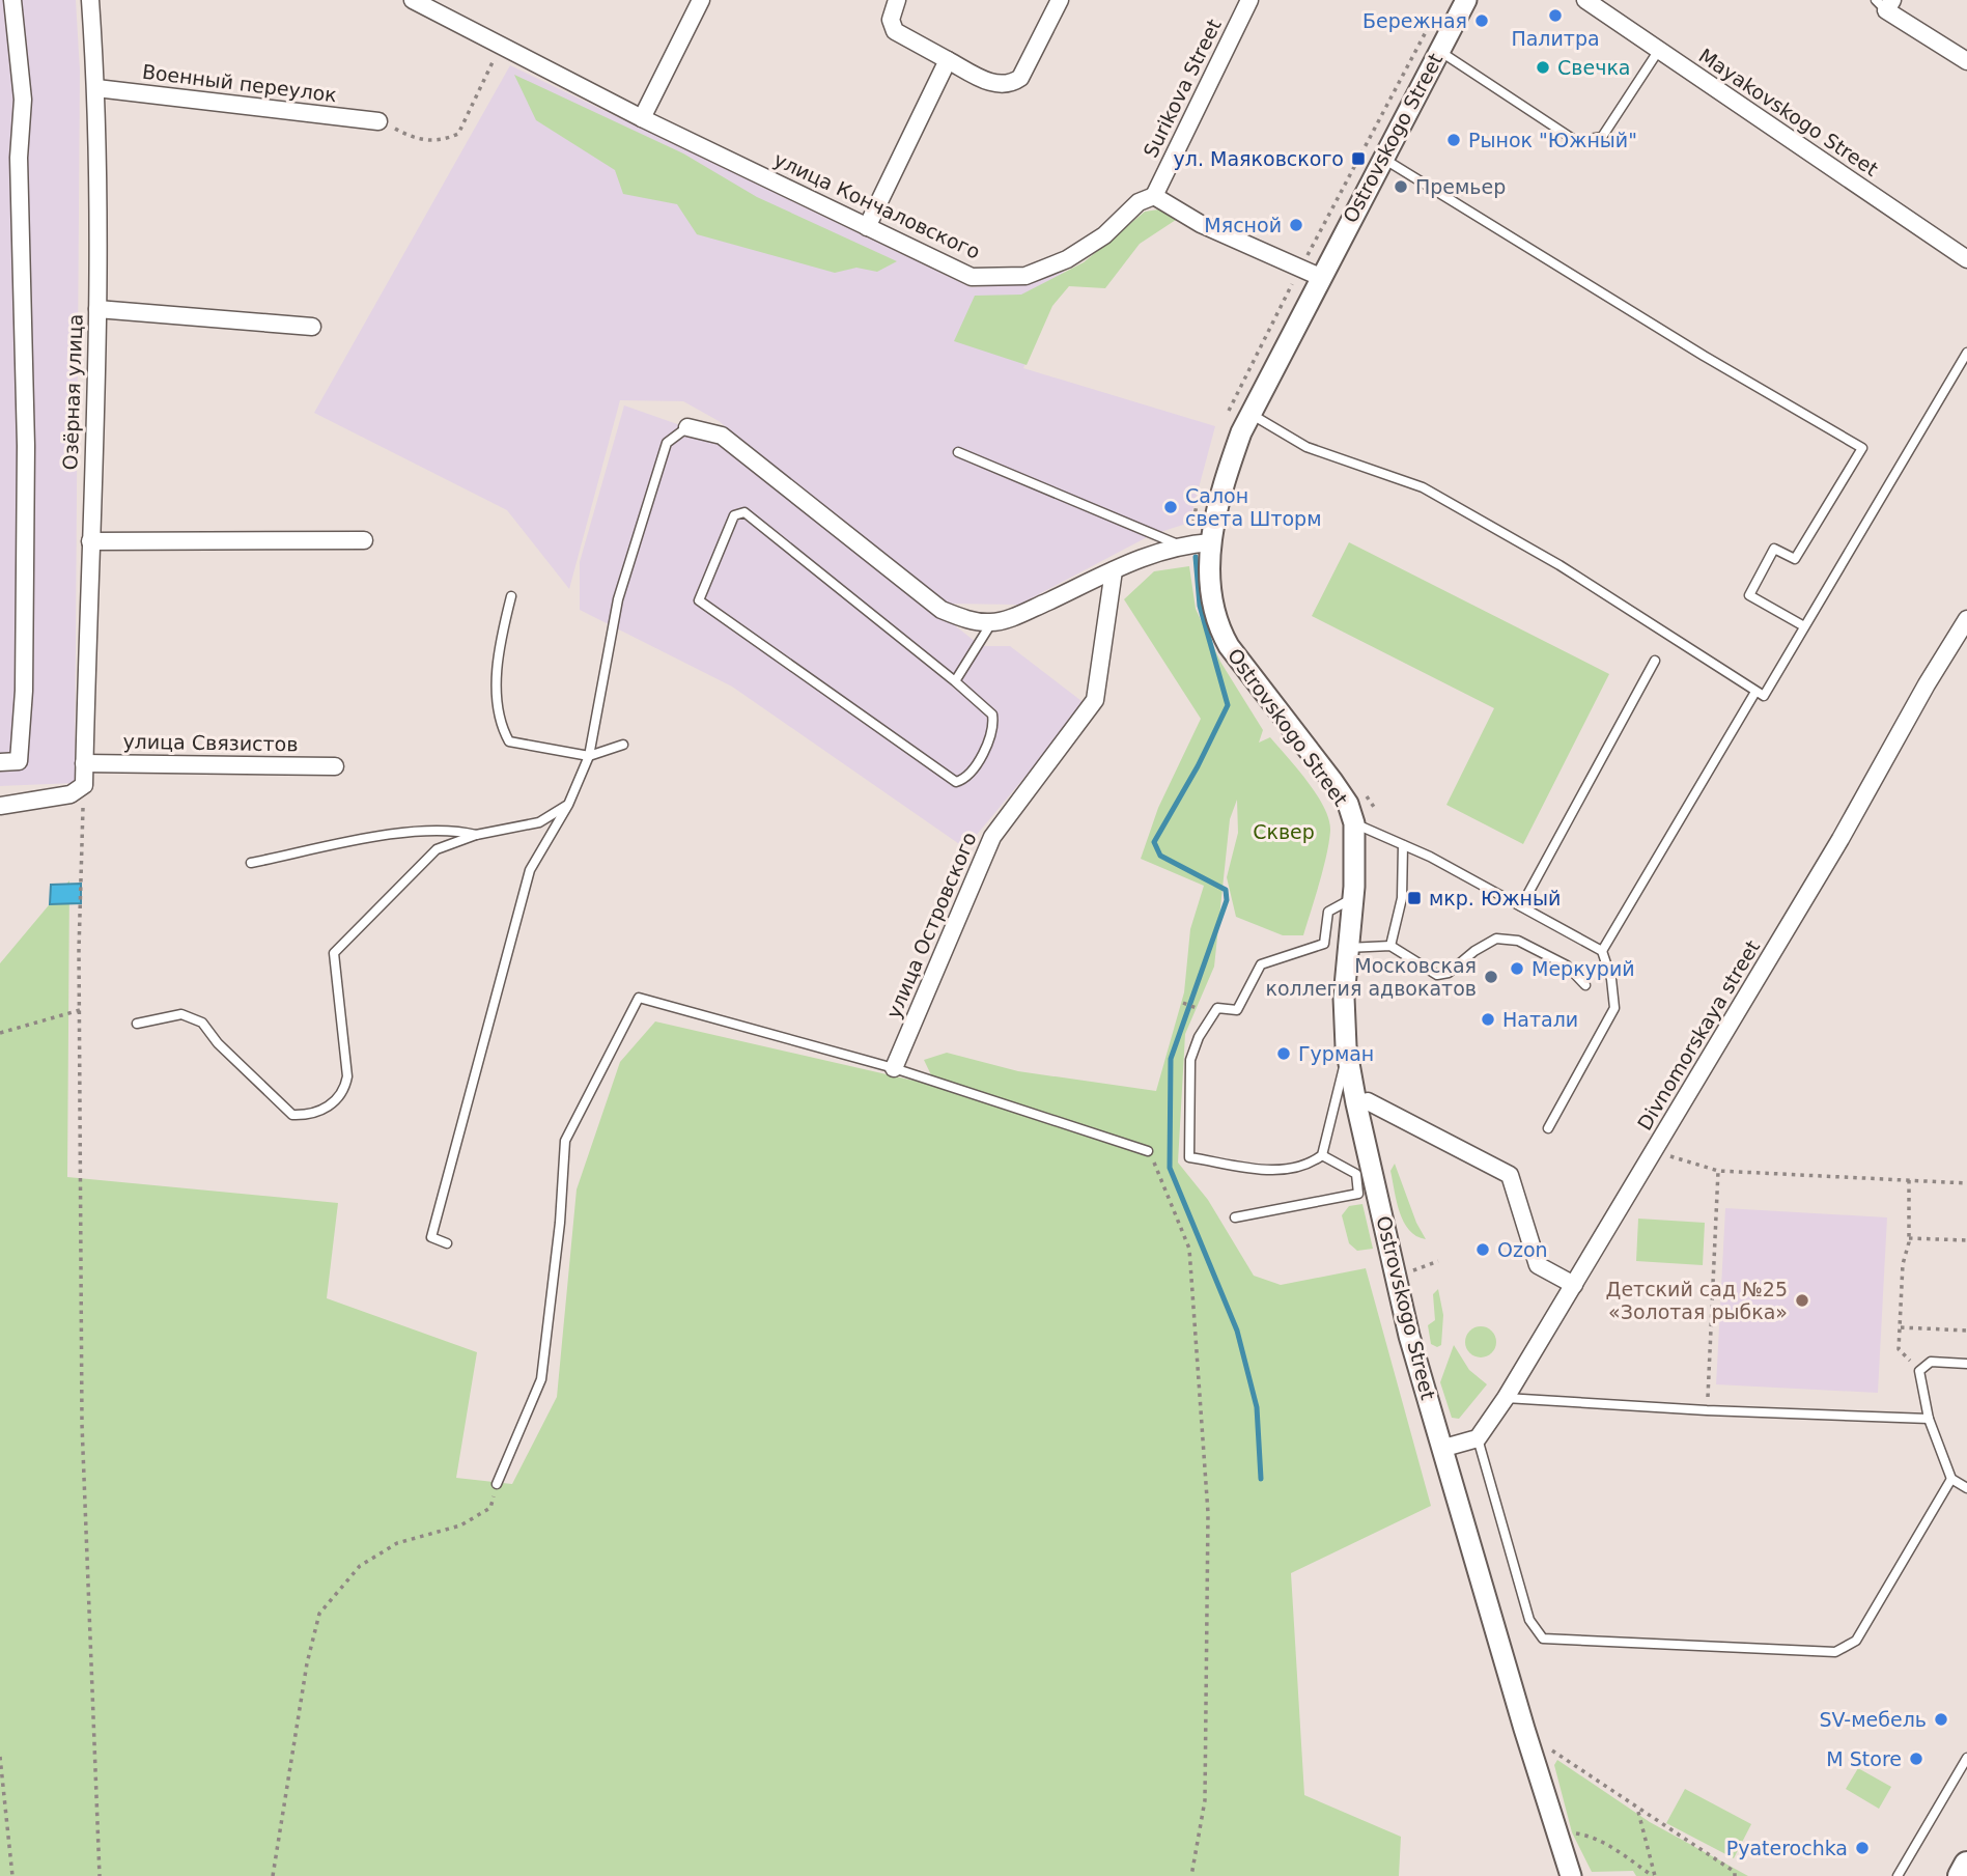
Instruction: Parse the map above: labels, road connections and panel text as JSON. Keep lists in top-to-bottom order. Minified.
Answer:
{"streets":{"street":["Военный переулок","Surikova Street","Mayakovskogo Street","Ostrovskogo Street","улица Кончаловского","Озёрная улица","улица Связистов","улица Островского","Divnomorskaya street"]},"crossings":[["Военный переулок","Озёрная улица"],["Surikova Street","улица Кончаловского"],["Озёрная улица","улица Связистов"]],"parks":["Сквер"],"places":{"other":["Палитра","Бережная","Свечка","Рынок \"Южный\"","Премьер","Мясной","Салон света Шторм","Меркурий","Московская коллегия адвокатов","Натали","Гурман","Ozon","Детский сад №25 «Золотая рыбка»","SV-мебель","M Store","Pyaterochka"],"transit":["ул. Маяковского","мкр. Южный"]}}
